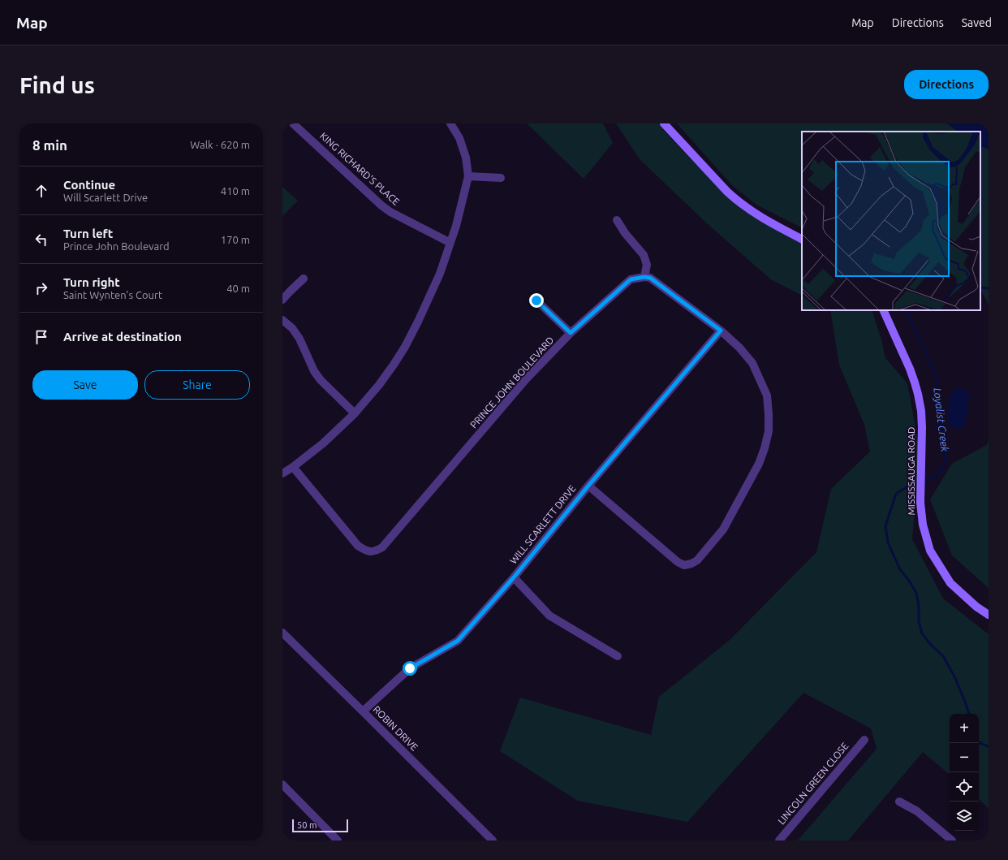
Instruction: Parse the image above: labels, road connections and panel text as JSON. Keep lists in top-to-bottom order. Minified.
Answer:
{"streets":{"main road":["MISSISSAUGA ROAD"],"street":["KING RICHARD'S PLACE","PRINCE JOHN BOULEVARD","WILL SCARLETT DRIVE","ROBIN DRIVE","LINCOLN GREEN CLOSE"]},"crossings":[["WILL SCARLETT DRIVE","ROBIN DRIVE"]],"water":["Loyalist Creek"],"scale_bar":"50 m","page":{"header":"Map","nav":["Map","Directions","Saved"],"buttons":["Directions",["Save","Share"]],"title":"Find us","heading":["8 min","Walk · 620 m"],"list":[["Continue","Will Scarlett Drive","410 m"],["Turn left","Prince John Boulevard","170 m"],["Turn right","Saint Wynten's Court","40 m"],"Arrive at destination"],"map_buttons":["+","−"],"scale":"50 m"}}
